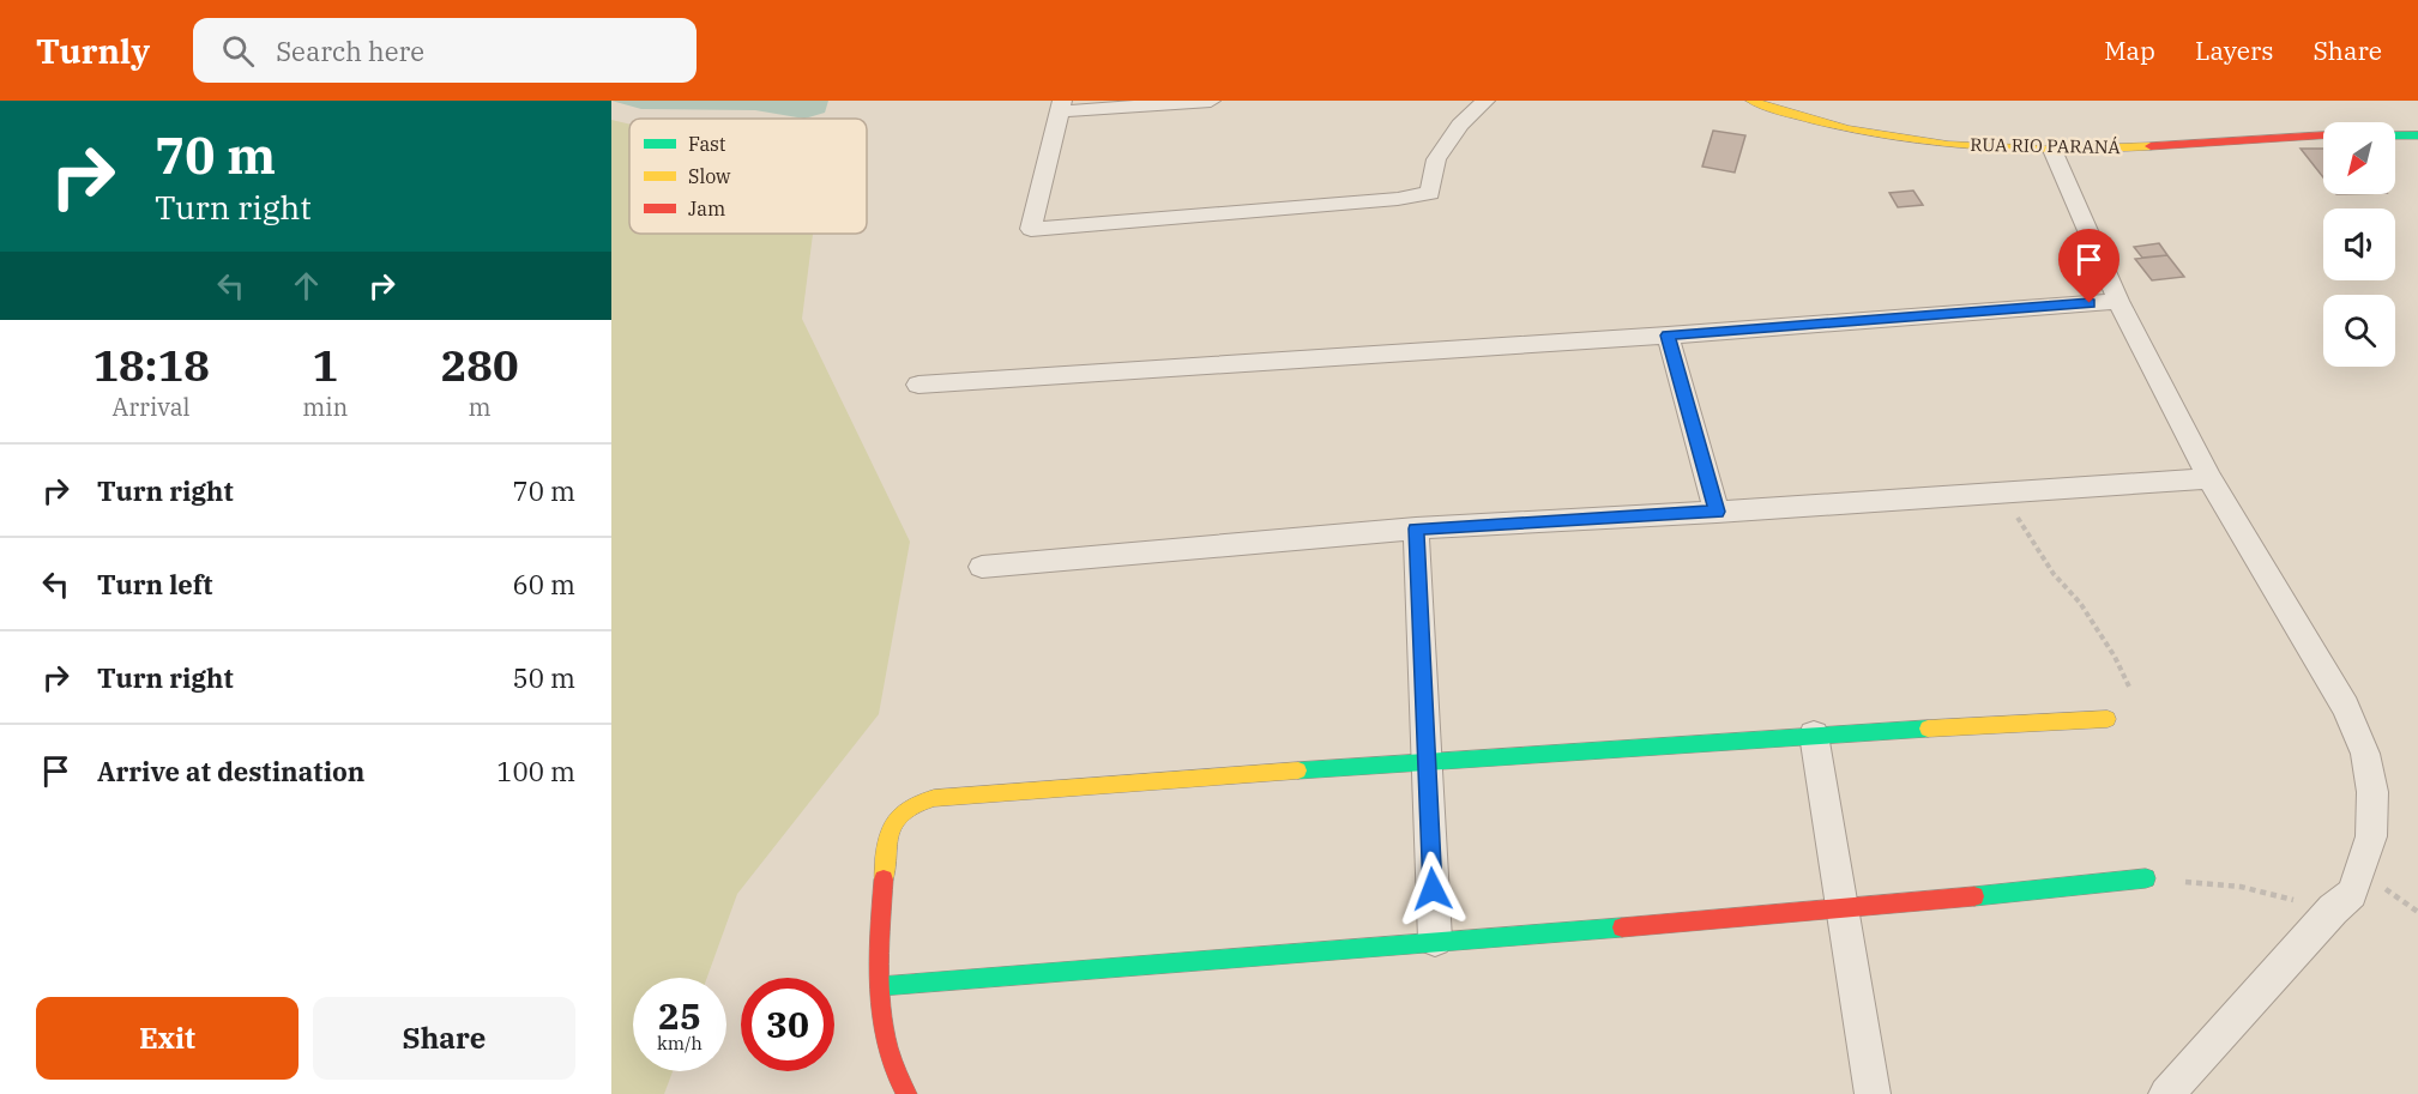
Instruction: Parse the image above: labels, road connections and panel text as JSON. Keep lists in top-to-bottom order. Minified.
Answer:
{"streets":{"street":["RUA RIO PARANÁ"]},"legend":["Fast","Slow","Jam"],"north":"bottom left","page":{"header":"Turnly","search":"Search here","nav":["Map","Layers","Share"],"turn":["70 m","Turn right"],"eta":["18:18","Arrival","1","min","280","m"],"list":[{"name":"Turn right","value":"70 m"},{"name":"Turn left","value":"60 m"},{"name":"Turn right","value":"50 m"},{"name":"Arrive at destination","value":"100 m"}],"speed":"25 km/h","limit":"30","buttons":["Exit","Share"]}}
